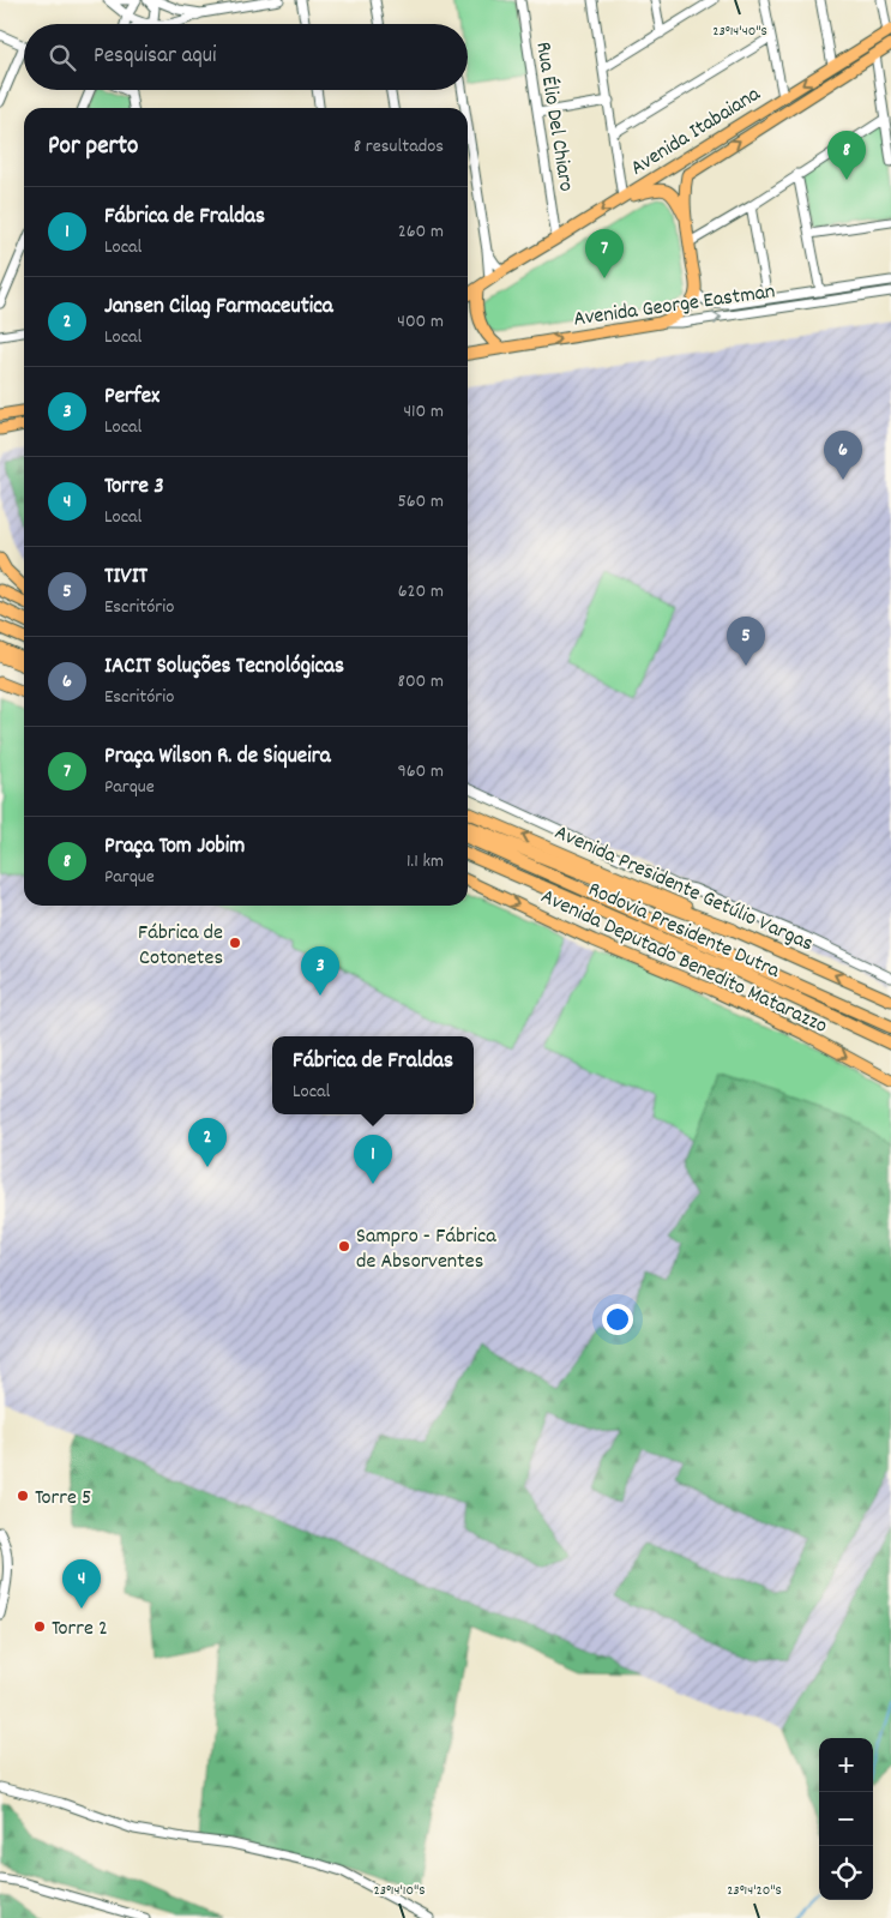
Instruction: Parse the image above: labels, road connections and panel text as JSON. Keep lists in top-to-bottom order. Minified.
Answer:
{"streets":{"highway":["Rodovia Presidente Dutra"],"main road":["Avenida Itabaiana","Avenida George Eastman","Avenida Presidente Getúlio Vargas","Avenida Deputado Benedito Matarazzo"],"street":["Rua Élio Del Chiaro"]},"crossings":[["Rua Élio Del Chiaro","Avenida Itabaiana"]],"one_way":["Avenida Presidente Getúlio Vargas","Avenida Deputado Benedito Matarazzo"],"places":["Fábrica de Cotonetes","Sampro - Fábrica de Absorventes","Torre 5","Torre 2"],"page":{"search":"Pesquisar aqui","heading":["Por perto","8 resultados"],"pins":["8","7","6","5","3","2","1","4"],"list":[{"mark":"1","name":"Fábrica de Fraldas","note":"Local","value":"260 m"},{"mark":"2","name":"Jansen Cilag Farmaceutica","note":"Local","value":"400 m"},{"mark":"3","name":"Perfex","note":"Local","value":"410 m"},{"mark":"4","name":"Torre 3","note":"Local","value":"560 m"},{"mark":"5","name":"TIVIT","note":"Escritório","value":"620 m"},{"mark":"6","name":"IACIT Soluções Tecnológicas","note":"Escritório","value":"800 m"},{"mark":"7","name":"Praça Wilson R. de Siqueira","note":"Parque","value":"960 m"},{"mark":"8","name":"Praça Tom Jobim","note":"Parque","value":"1.1 km"}],"popup":["Fábrica de Fraldas","Local"],"map_buttons":["+","−"]},"coordinates":["23°14'40\"S","23°14'10\"S","23°14'20\"S"]}
